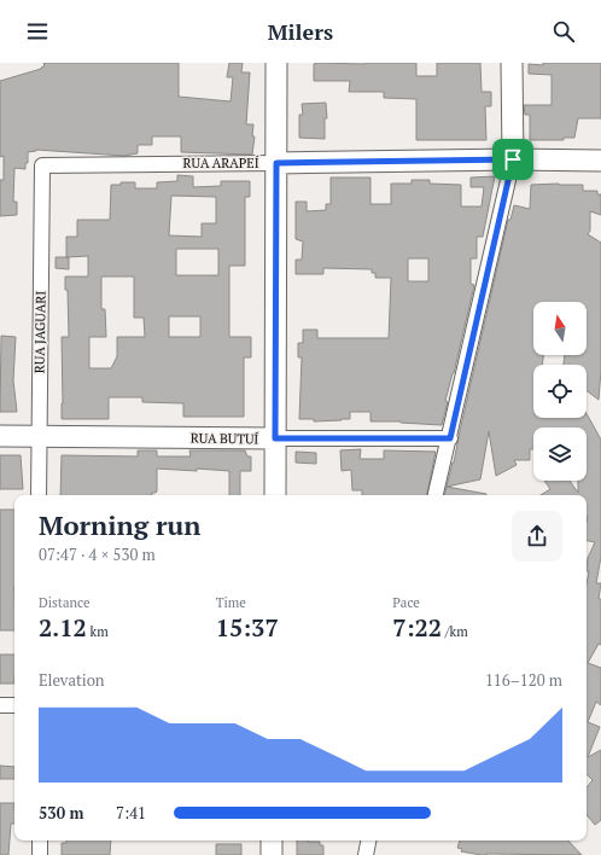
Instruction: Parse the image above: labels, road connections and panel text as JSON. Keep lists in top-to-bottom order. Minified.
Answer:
{"streets":{"street":["RUA ARAPEÍ","RUA JAGUARI","RUA BUTUÍ"]},"crossings":[["RUA ARAPEÍ","RUA JAGUARI"],["RUA JAGUARI","RUA BUTUÍ"]],"north":"top","page":{"header":"Milers","heading":["Morning run","07:47 · 4 × 530 m"],"stats":[["Distance","2.12 km"],["Time","15:37"],["Pace","7:22 /km"]],"chart":["Elevation","116–120 m"],"list":[{"name":"530 m","note":"7:41"}]}}
